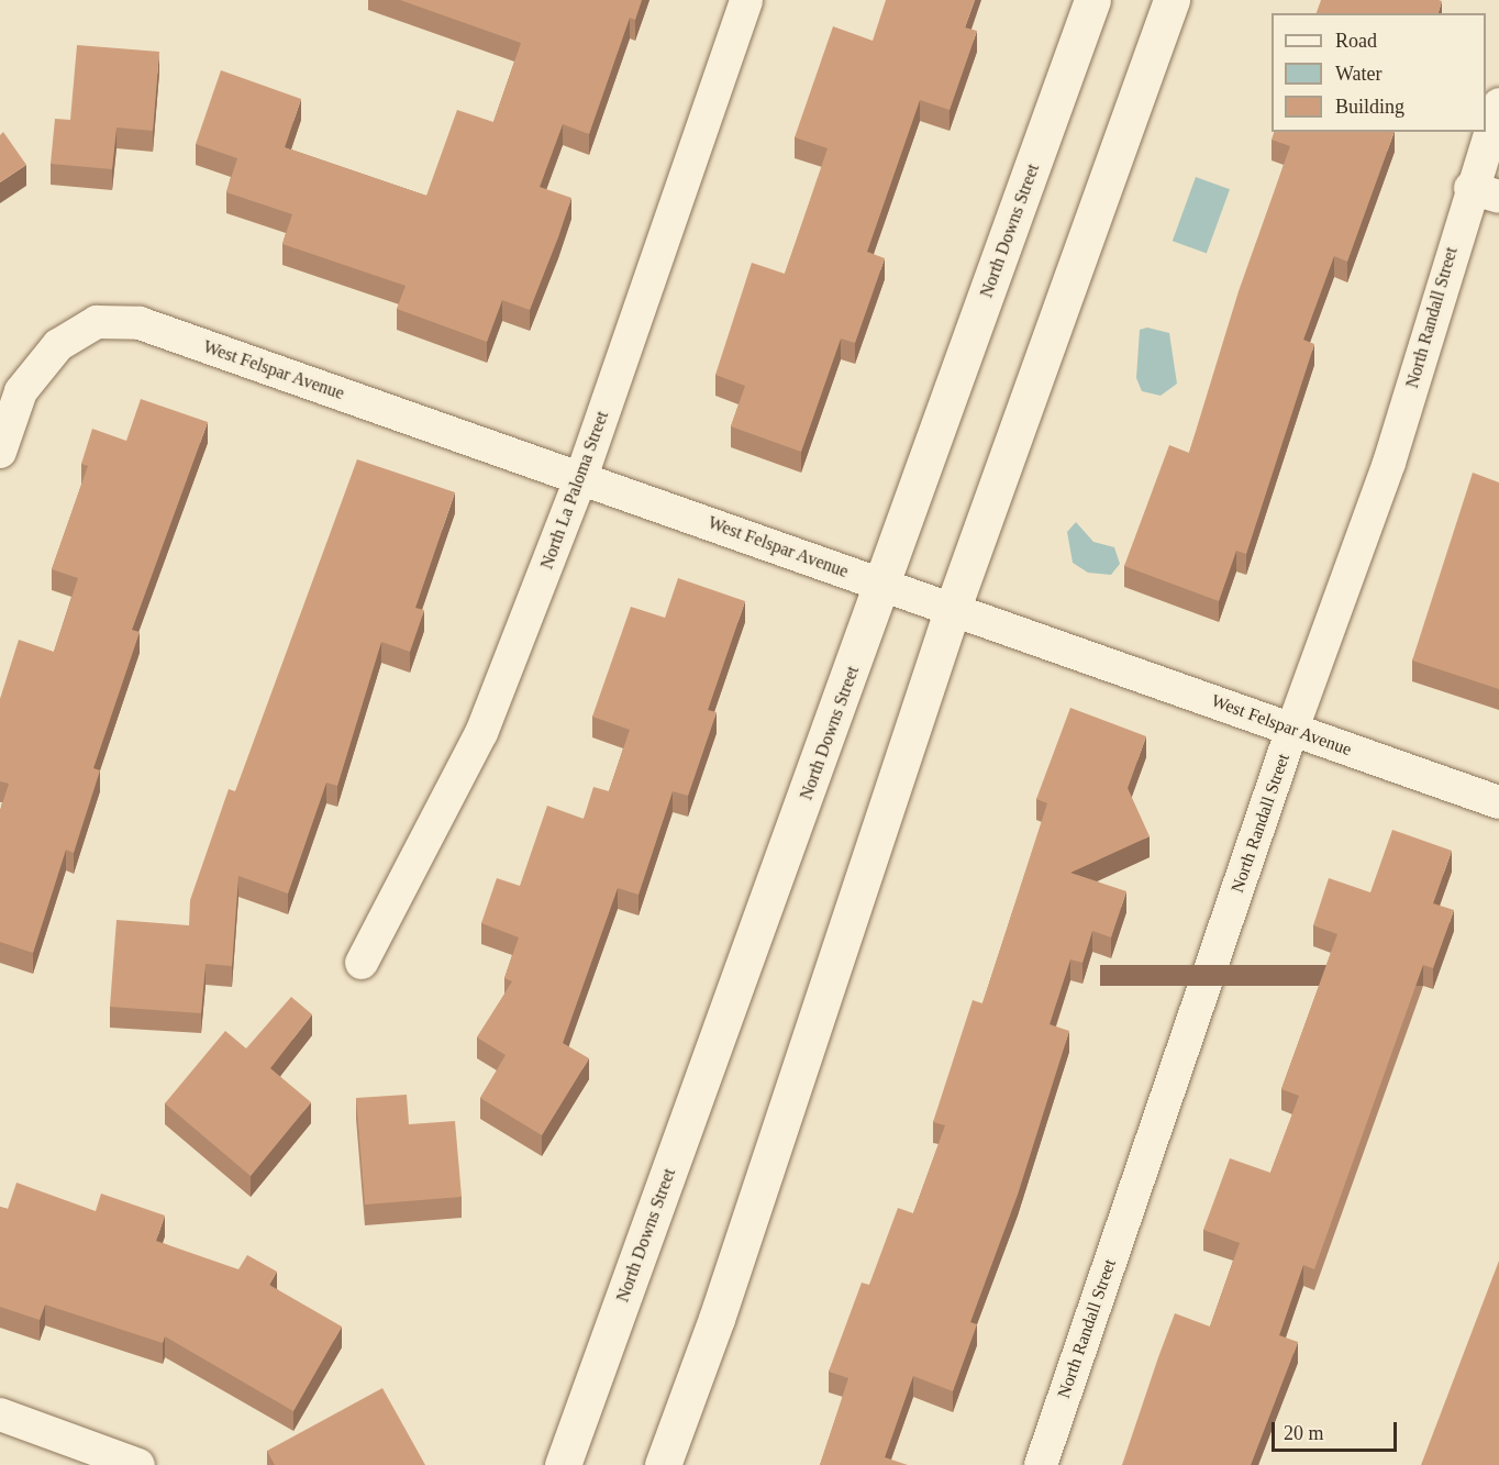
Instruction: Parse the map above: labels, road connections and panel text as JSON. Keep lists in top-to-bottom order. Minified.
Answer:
{"streets":{"main road":["North Downs Street"],"street":["North Randall Street","West Felspar Avenue","North La Paloma Street"]},"crossings":[["North Downs Street","West Felspar Avenue"],["North Randall Street","West Felspar Avenue"],["West Felspar Avenue","North La Paloma Street"]],"legend":["Road","Water","Building"],"scale_bar":"20 m"}
